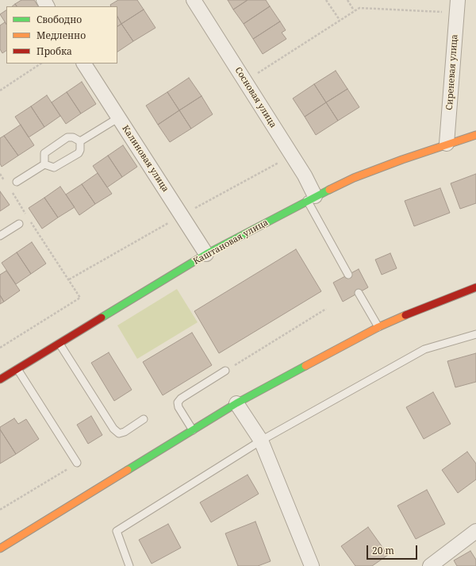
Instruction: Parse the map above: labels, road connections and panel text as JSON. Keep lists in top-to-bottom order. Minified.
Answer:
{"streets":{"street":["Сиреневая улица","Сосновая улица","Калиновая улица","Каштановая улица"]},"crossings":[["Сиреневая улица","Каштановая улица"],["Сосновая улица","Каштановая улица"],["Калиновая улица","Каштановая улица"]],"legend":["Свободно","Медленно","Пробка"],"scale_bar":"20 m"}
